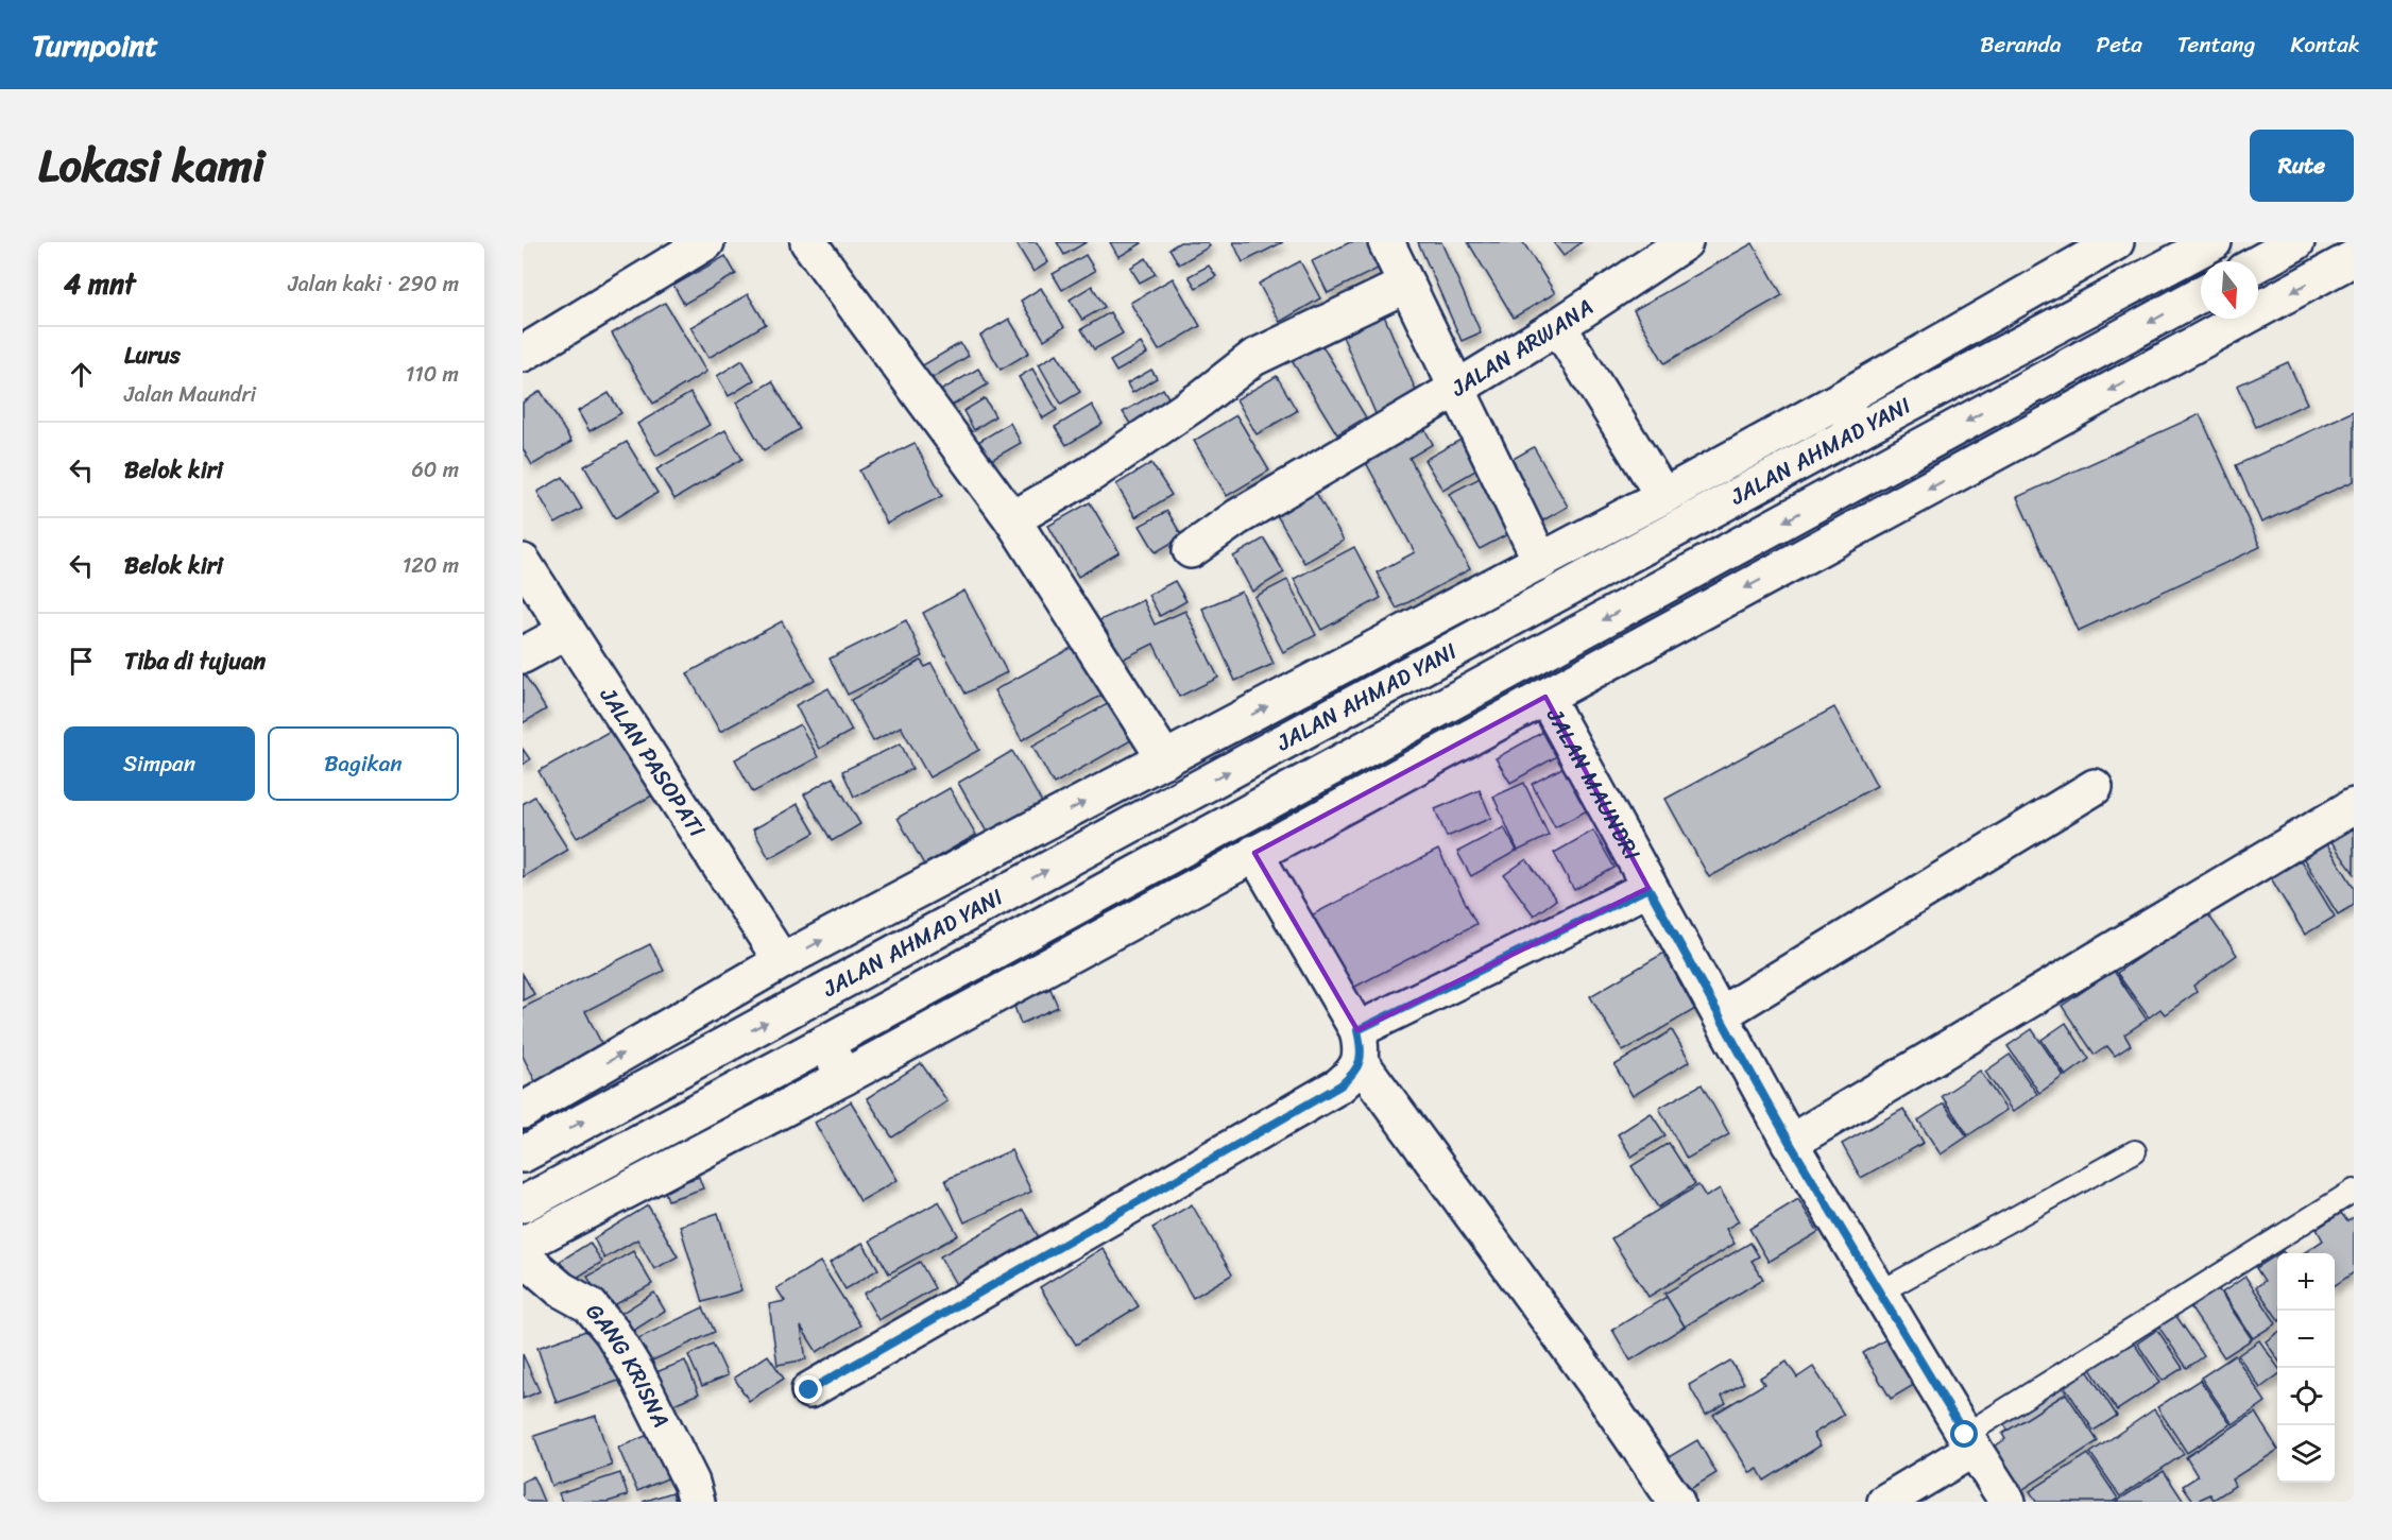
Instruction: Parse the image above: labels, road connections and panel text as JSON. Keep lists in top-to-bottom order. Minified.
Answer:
{"streets":{"main road":["JALAN ARWANA","JALAN AHMAD YANI","JALAN PASOPATI","JALAN MAUNDRI","GANG KRISNA"]},"north":"bottom","page":{"header":"Turnpoint","nav":["Beranda","Peta","Tentang","Kontak"],"title":"Lokasi kami","buttons":["Rute",["Simpan","Bagikan"]],"heading":["4 mnt","Jalan kaki · 290 m"],"list":[["Lurus","Jalan Maundri","110 m"],["Belok kiri","60 m"],["Belok kiri","120 m"],"Tiba di tujuan"],"map_buttons":["+","−"]}}
